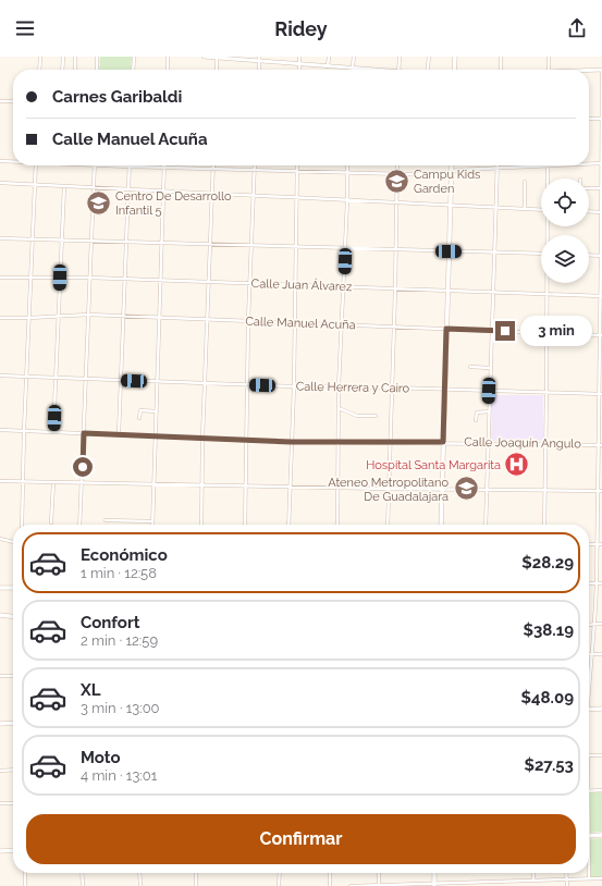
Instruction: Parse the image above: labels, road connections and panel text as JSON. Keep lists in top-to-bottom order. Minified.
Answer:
{"streets":{"street":["Calle Juan Álvarez","Calle Manuel Acuña","Calle Herrera y Cairo","Calle Joaquín Angulo"]},"places":{"school or university":["Campu Kids Garden","Centro De Desarrollo Infantil 5","Ateneo Metropolitano De Guadalajara"],"hospital":["Hospital Santa Margarita"]},"page":{"header":"Ridey","banner":["Carnes Garibaldi","Calle Manuel Acuña"],"bubble":"3 min","list":[{"name":"Económico","note":"1 min · 12:58","value":"$28.29"},{"name":"Confort","note":"2 min · 12:59","value":"$38.19"},{"name":"XL","note":"3 min · 13:00","value":"$48.09"},{"name":"Moto","note":"4 min · 13:01","value":"$27.53"}],"buttons":"Confirmar"}}
